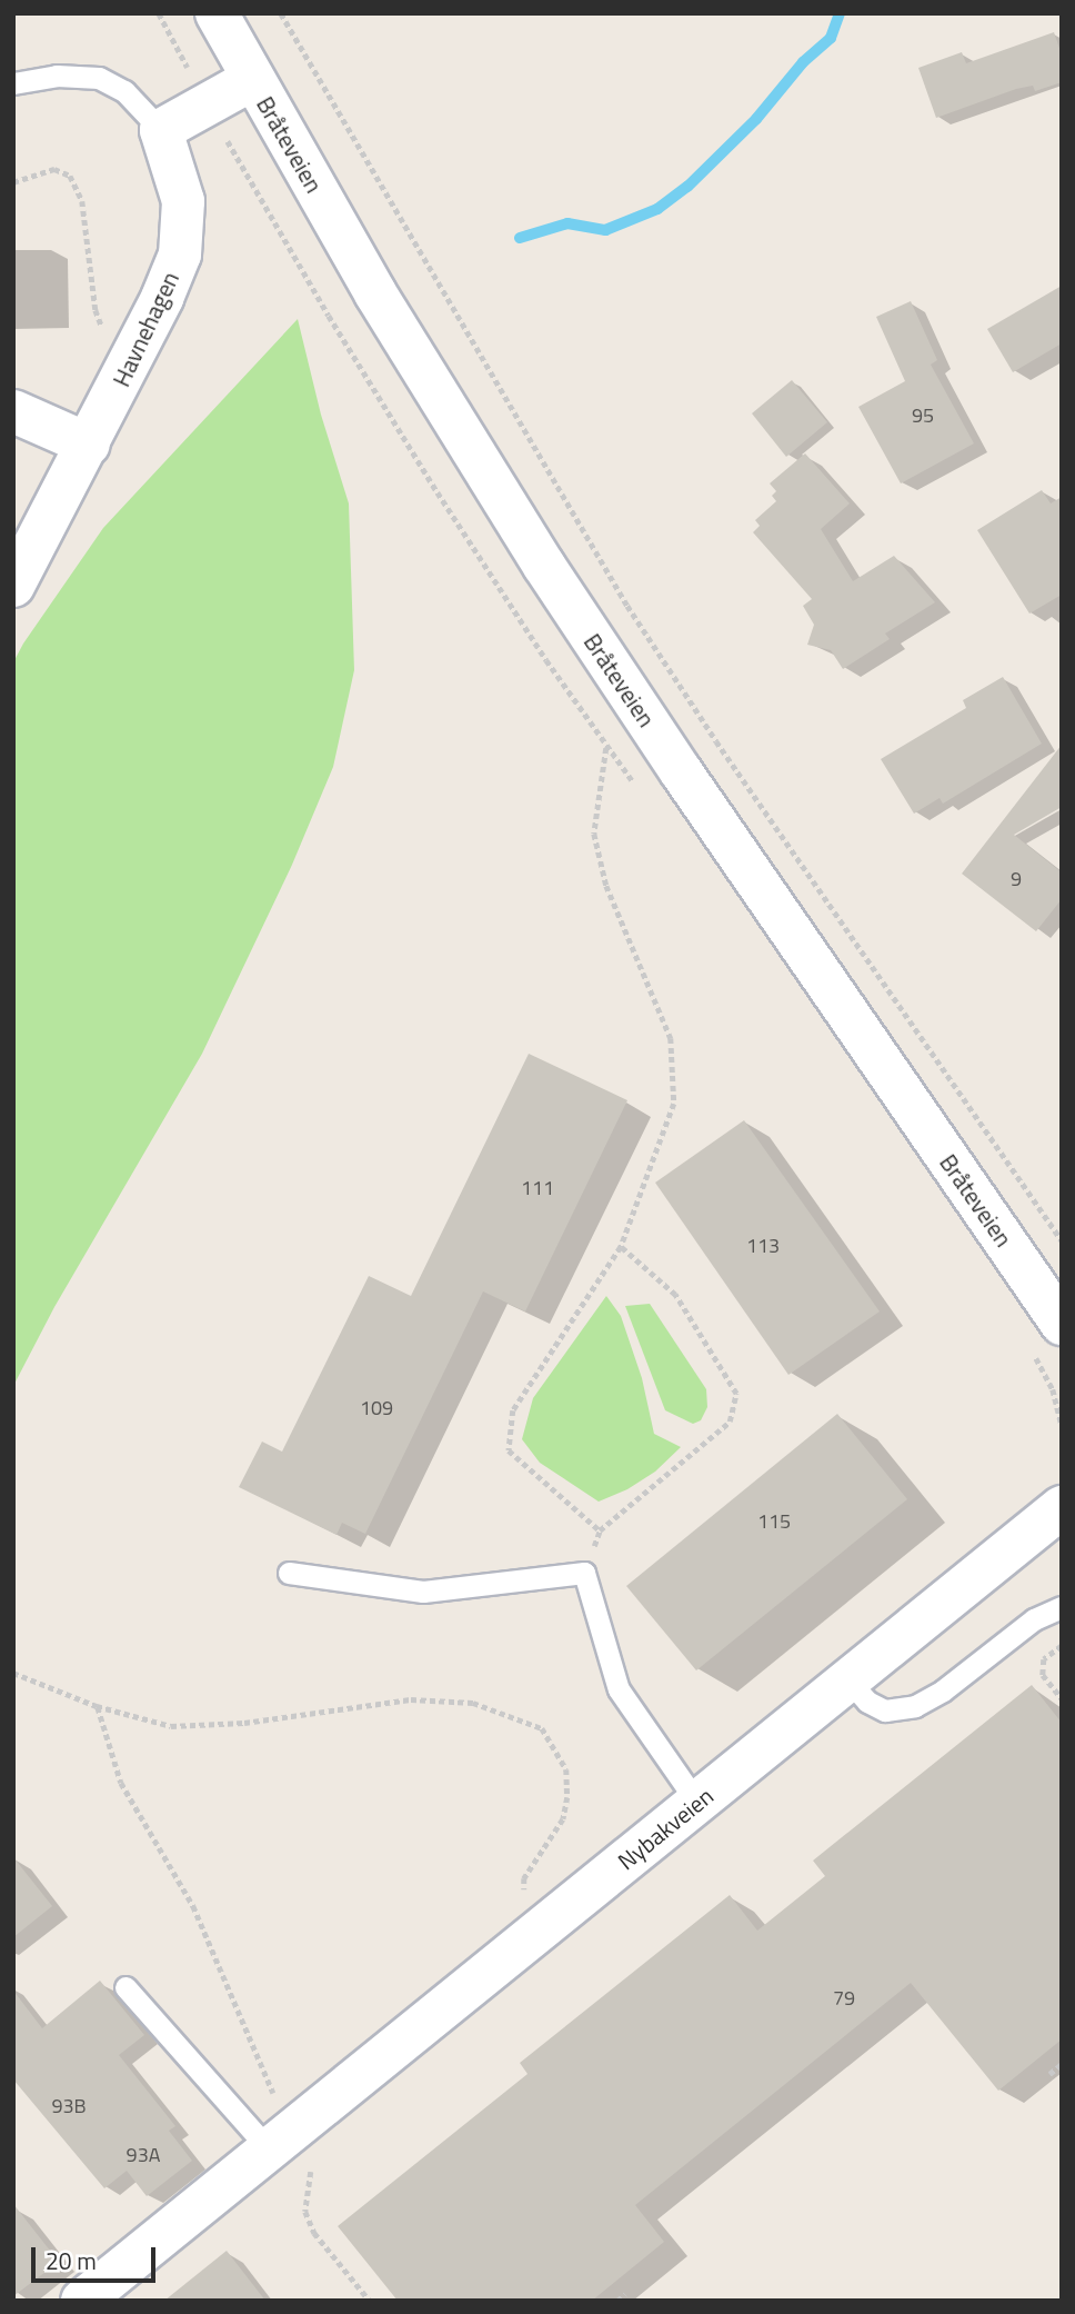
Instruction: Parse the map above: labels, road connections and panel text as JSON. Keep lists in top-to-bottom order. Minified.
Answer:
{"streets":{"street":["Bråteveien","Havnehagen","Nybakveien"]},"house_numbers":["95","9","111","113","109","115","79","93B","93A"],"scale_bar":"20 m"}
